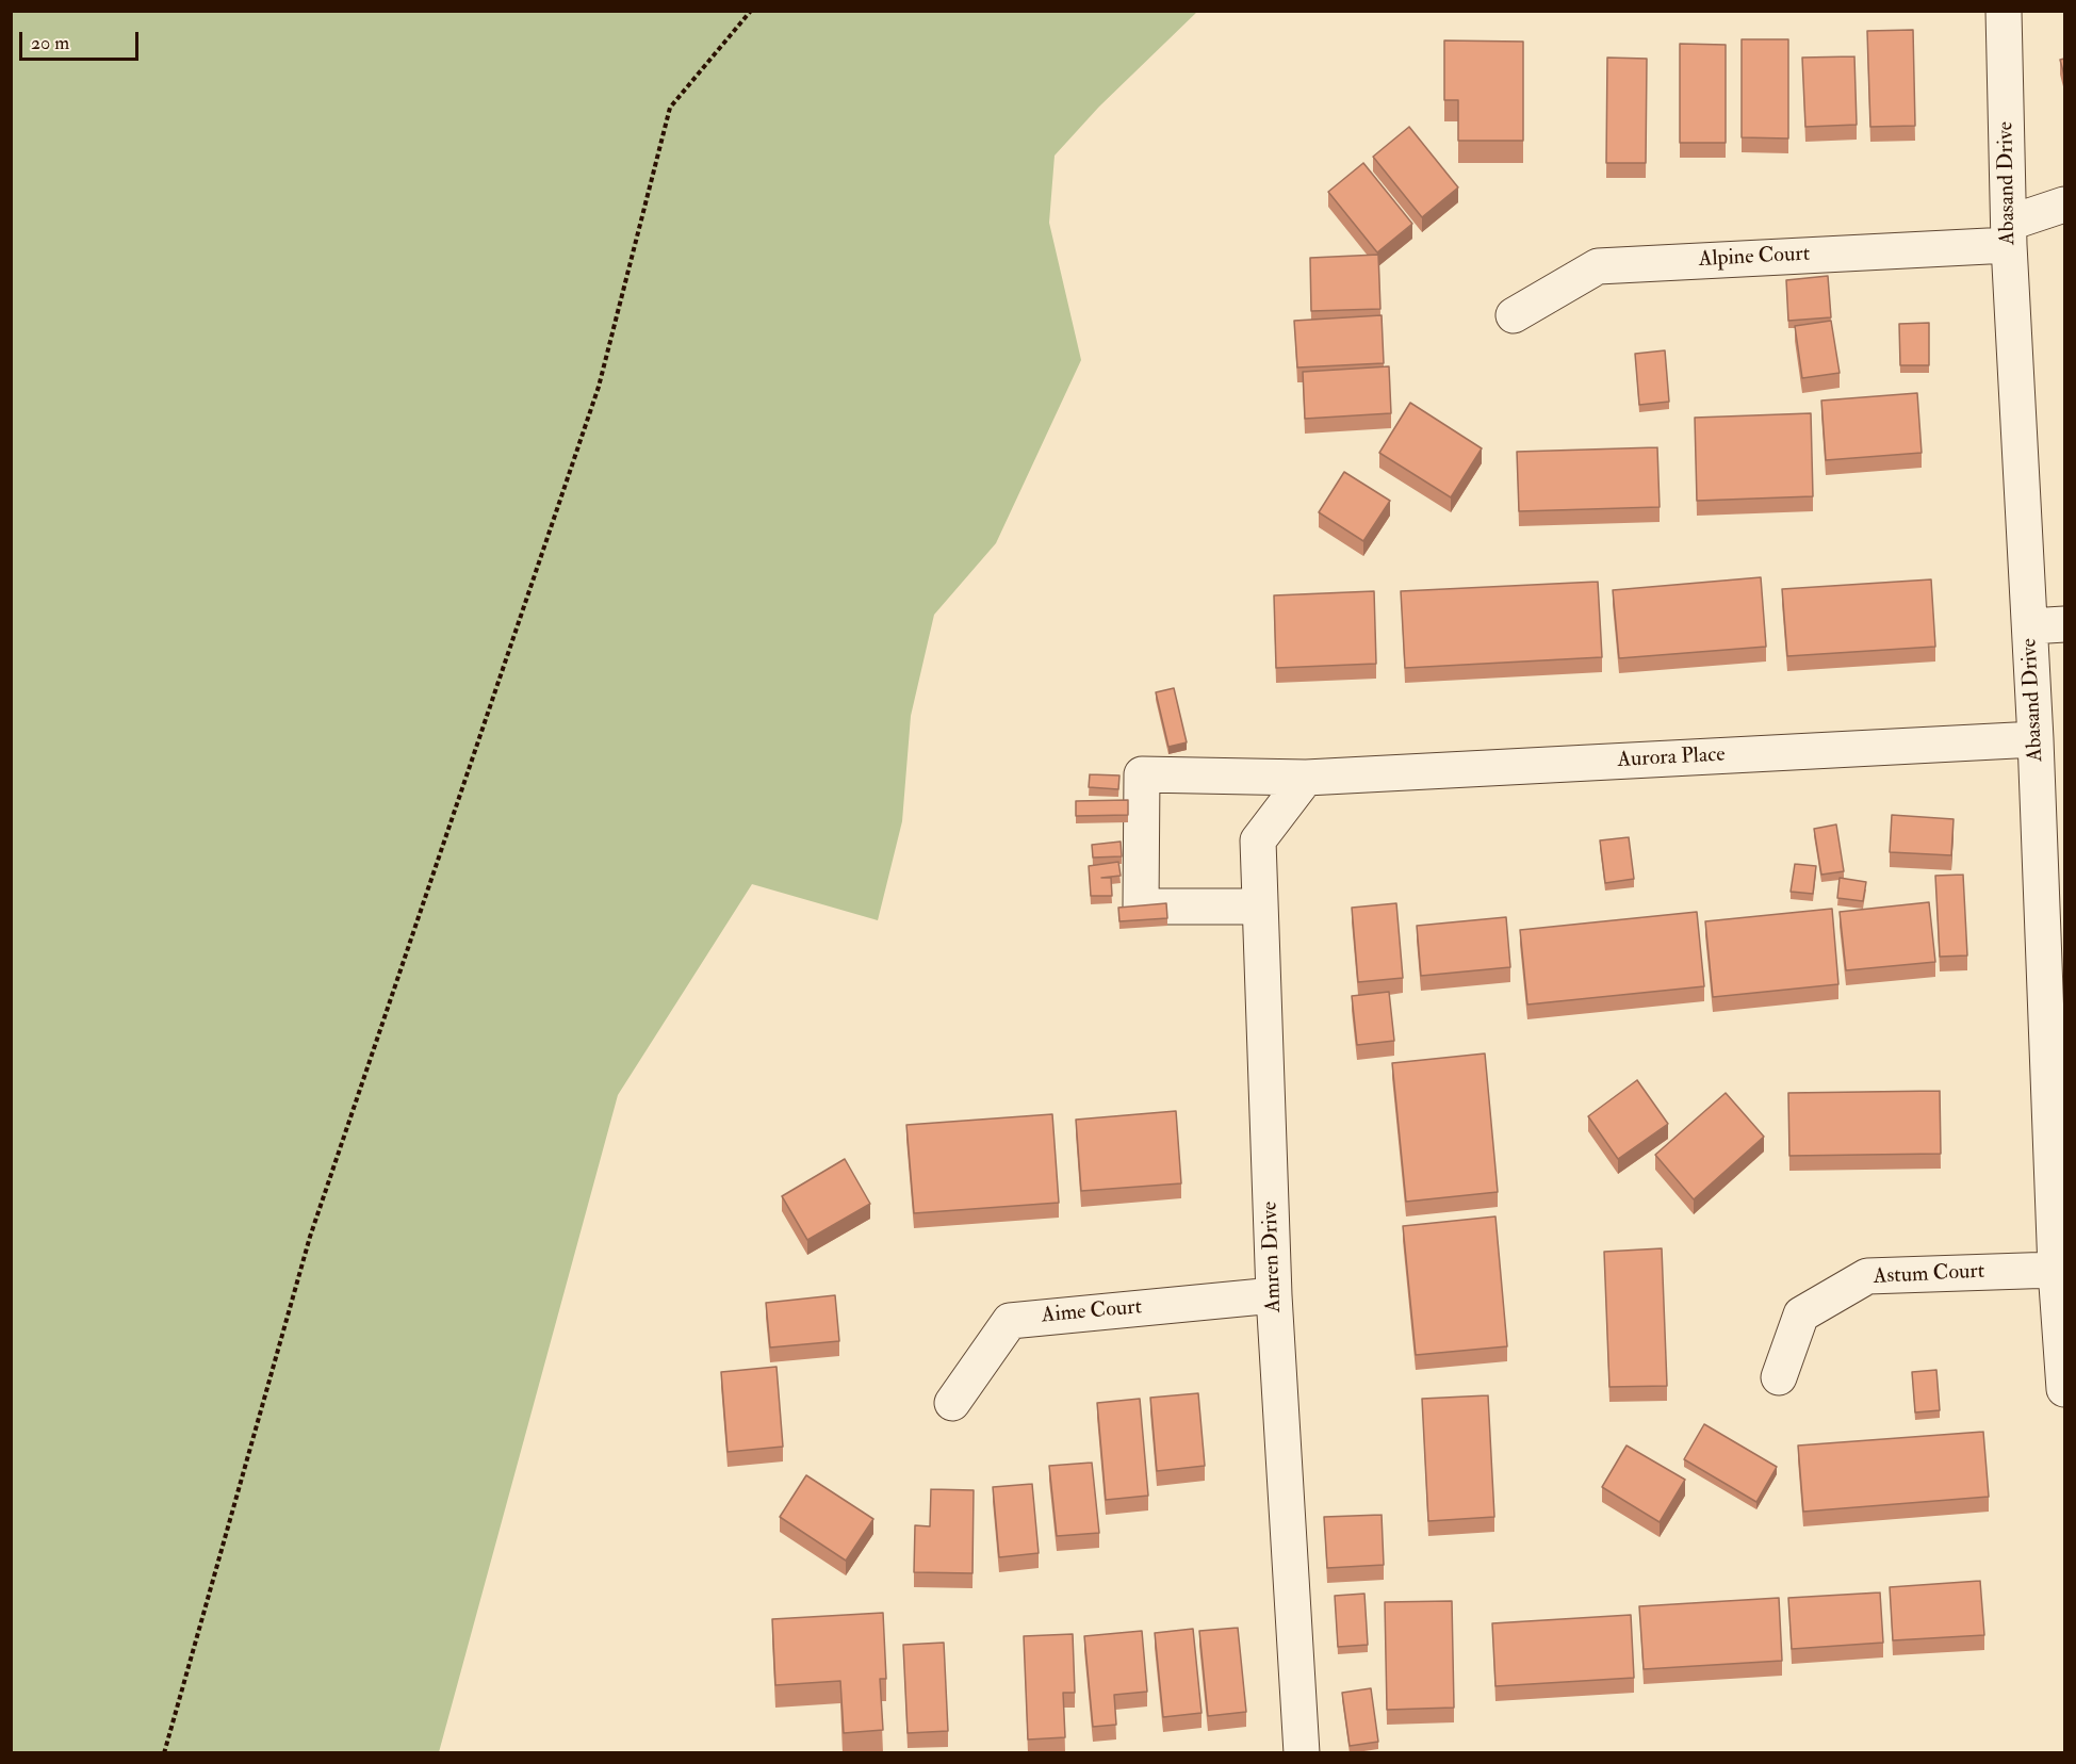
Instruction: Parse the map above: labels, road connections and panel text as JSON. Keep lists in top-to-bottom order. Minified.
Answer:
{"streets":{"street":["Abasand Drive","Alpine Court","Aurora Place","Amren Drive","Astum Court","Aime Court"]},"crossings":[["Abasand Drive","Alpine Court"],["Abasand Drive","Aurora Place"],["Abasand Drive","Astum Court"],["Aurora Place","Amren Drive"],["Amren Drive","Aime Court"]],"scale_bar":"20 m"}
